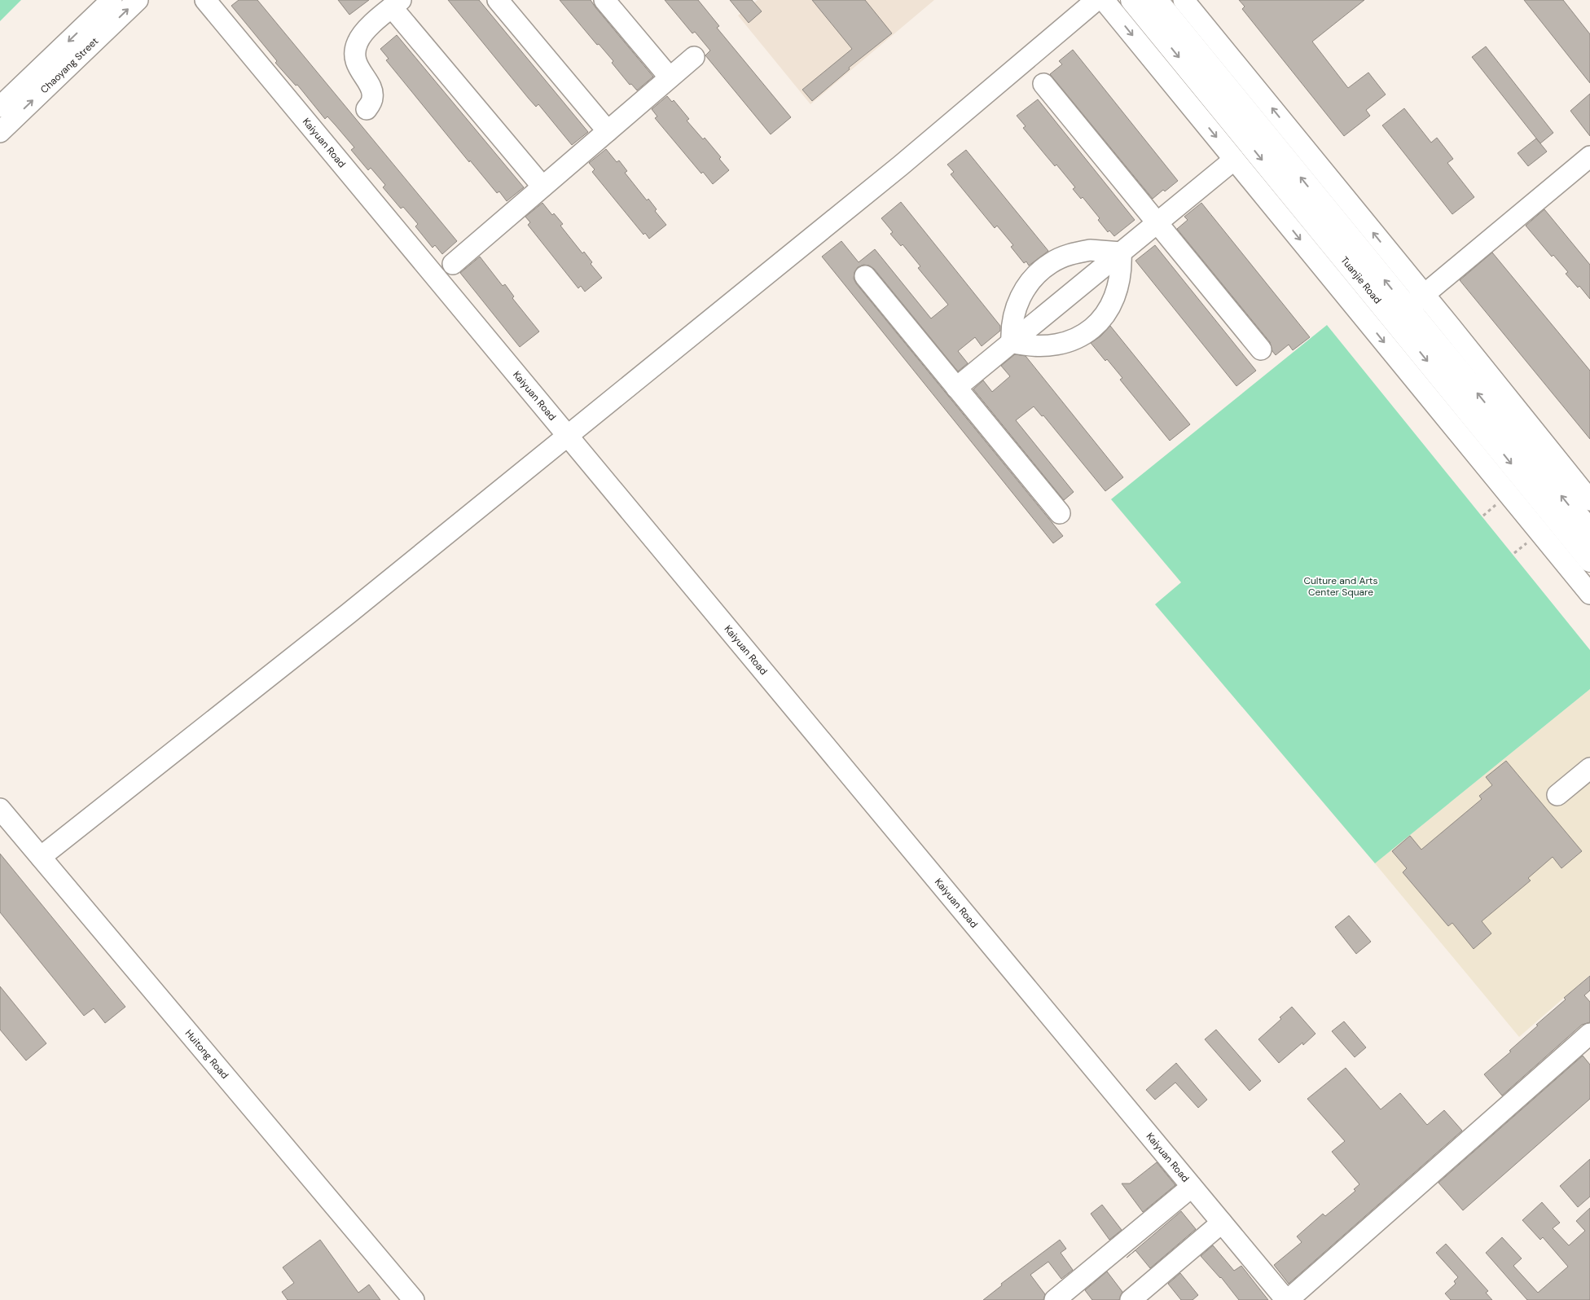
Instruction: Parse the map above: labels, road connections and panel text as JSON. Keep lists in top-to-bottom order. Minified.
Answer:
{"streets":{"main road":["Tuanjie Road"],"street":["Chaoyang Street","Kaiyuan Road","Huitong Road"]},"parks":["Culture and Arts Center Square"]}
